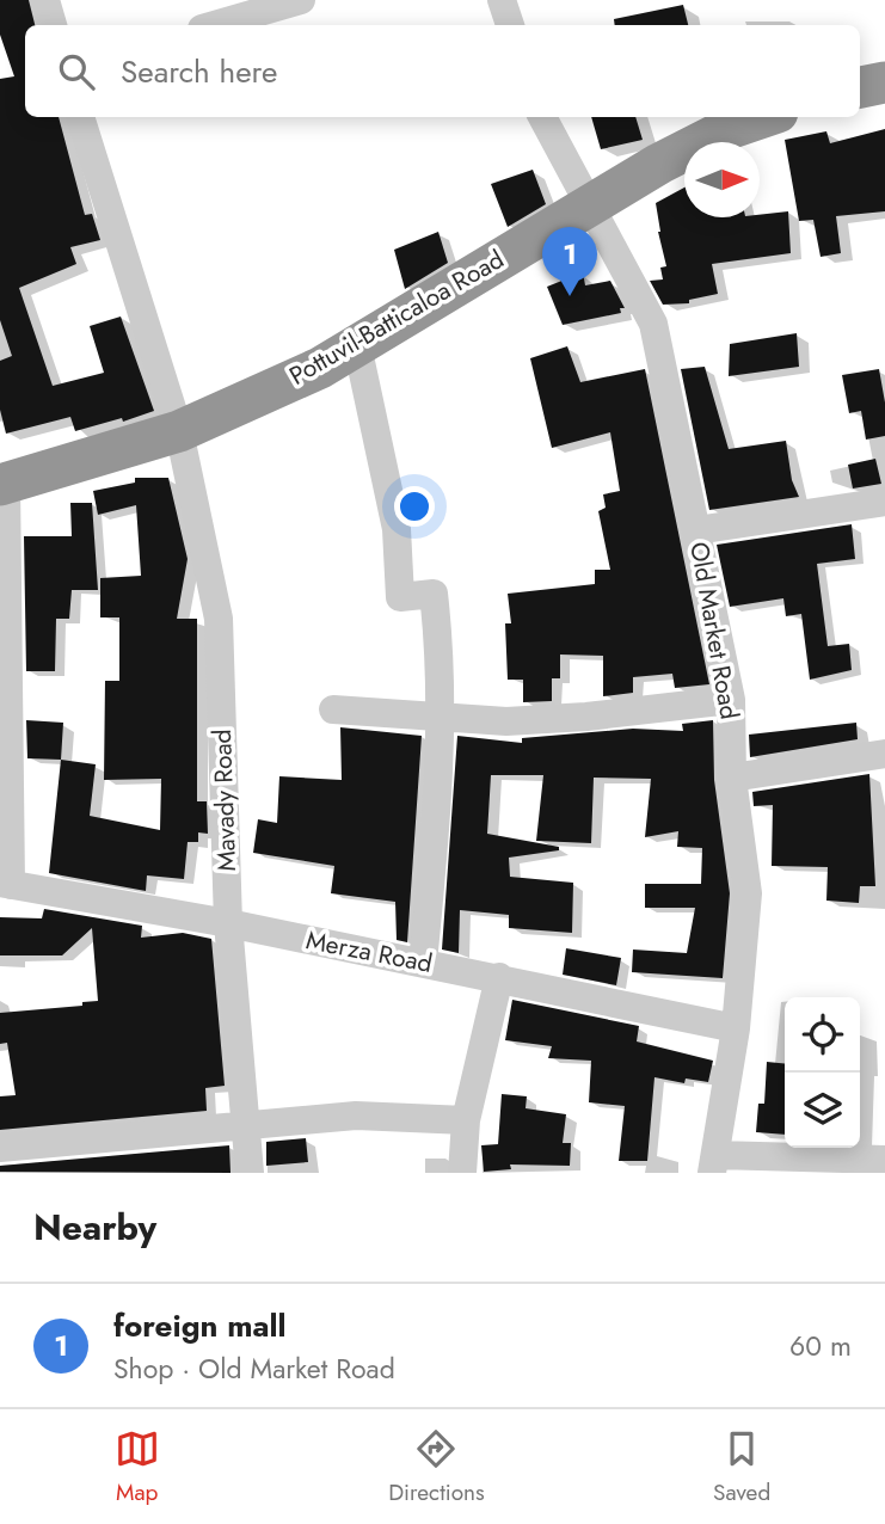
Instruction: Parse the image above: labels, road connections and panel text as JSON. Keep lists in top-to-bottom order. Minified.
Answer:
{"streets":{"highway":["Pottuvil-Batticaloa Road"],"street":["Old Market Road","Mavady Road","Merza Road"]},"crossings":[["Pottuvil-Batticaloa Road","Old Market Road"],["Pottuvil-Batticaloa Road","Mavady Road"],["Old Market Road","Merza Road"],["Mavady Road","Merza Road"]],"north":"right","page":{"search":"Search here","pins":"1","heading":"Nearby","list":[{"mark":"1","name":"foreign mall","note":"Shop · Old Market Road","value":"60 m"}],"nav":["Map","Directions","Saved"]}}
